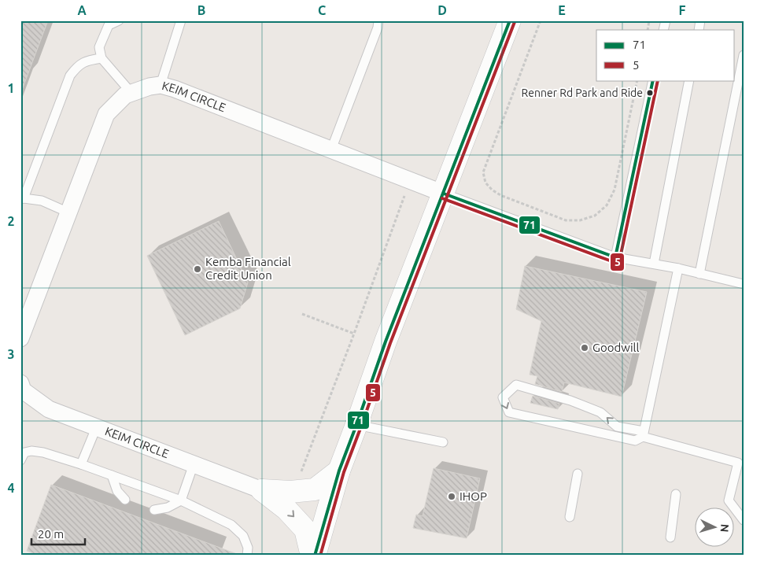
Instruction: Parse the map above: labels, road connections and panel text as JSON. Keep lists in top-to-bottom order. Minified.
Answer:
{"streets":{"street":["KEIM CIRCLE"]},"places":["Renner Rd Park and Ride","Kemba Financial Credit Union","Goodwill","IHOP"],"lines":["transit line 71","transit line 5"],"legend":["71","5"],"scale_bar":"20 m","north":"right","grid":{"columns":["A","B","C","D","E","F"],"rows":["1","2","3","4"]}}
